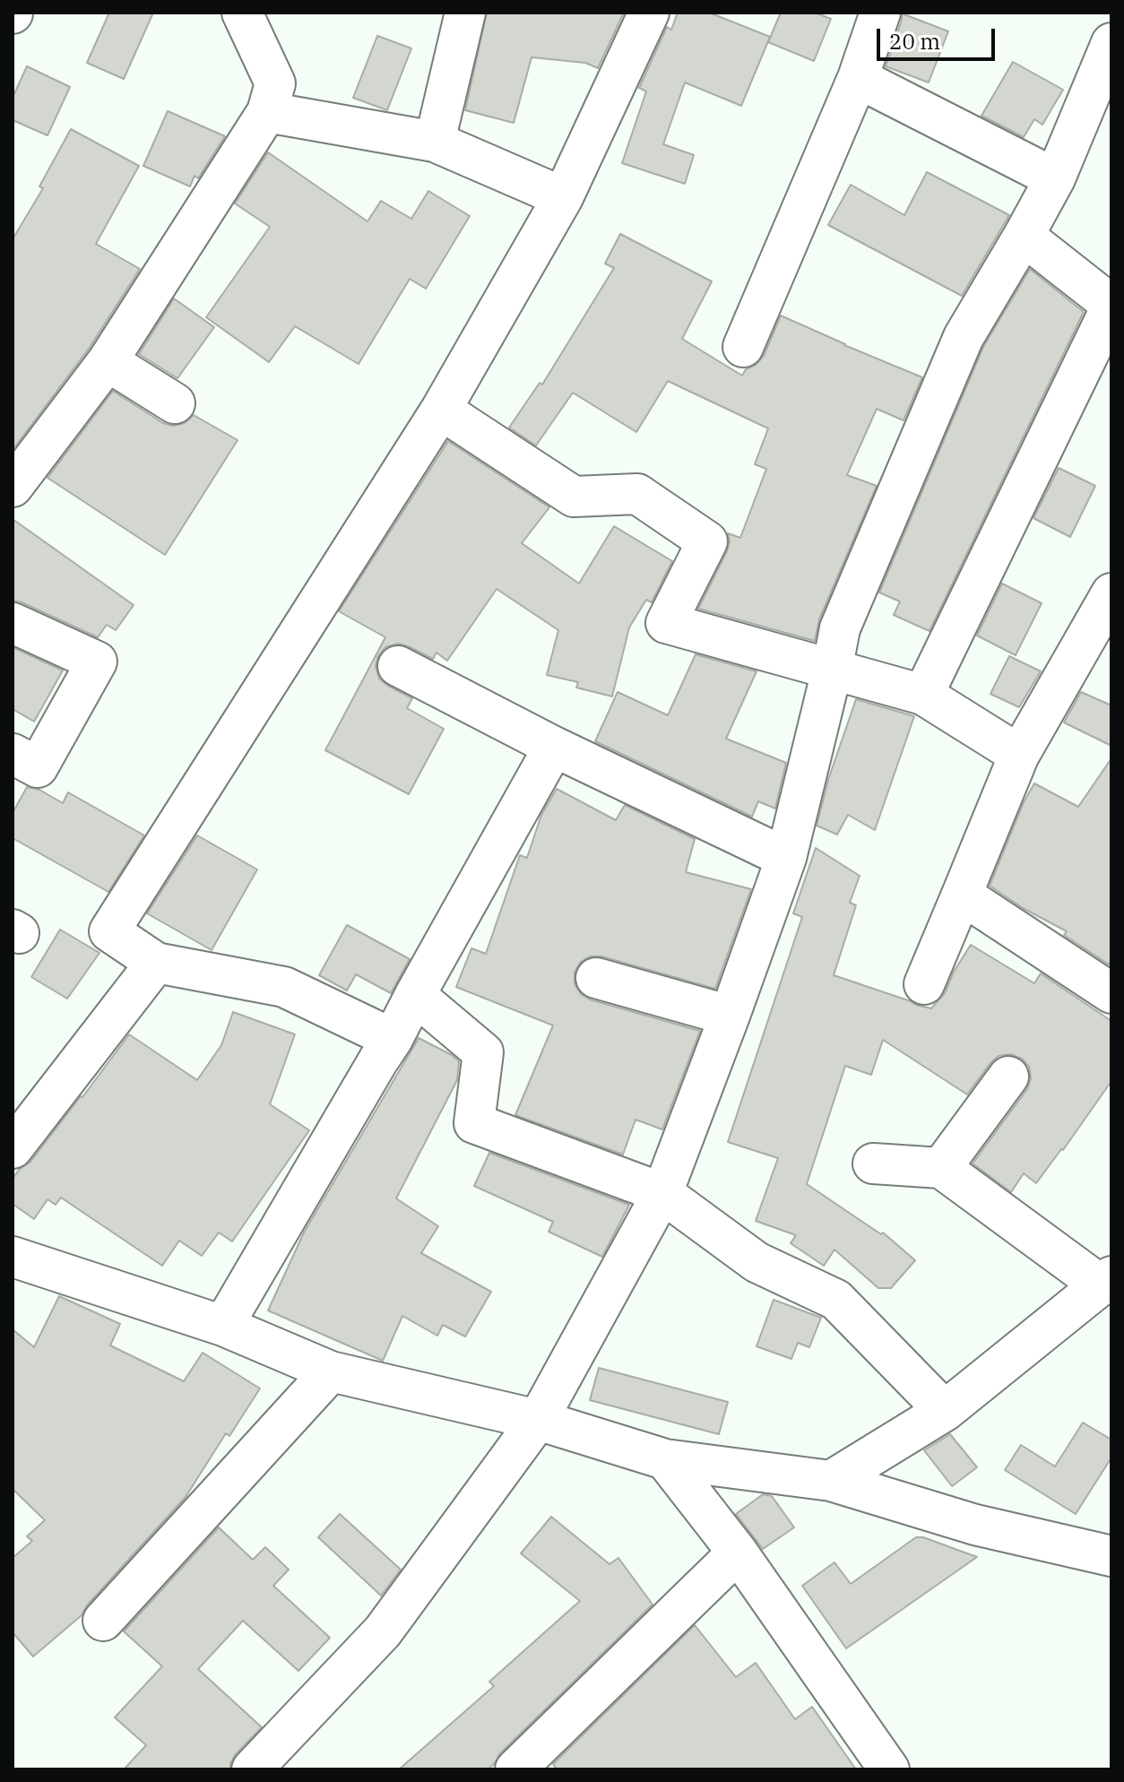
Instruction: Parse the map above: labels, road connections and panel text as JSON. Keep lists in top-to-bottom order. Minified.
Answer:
{"scale_bar":"20 m"}
